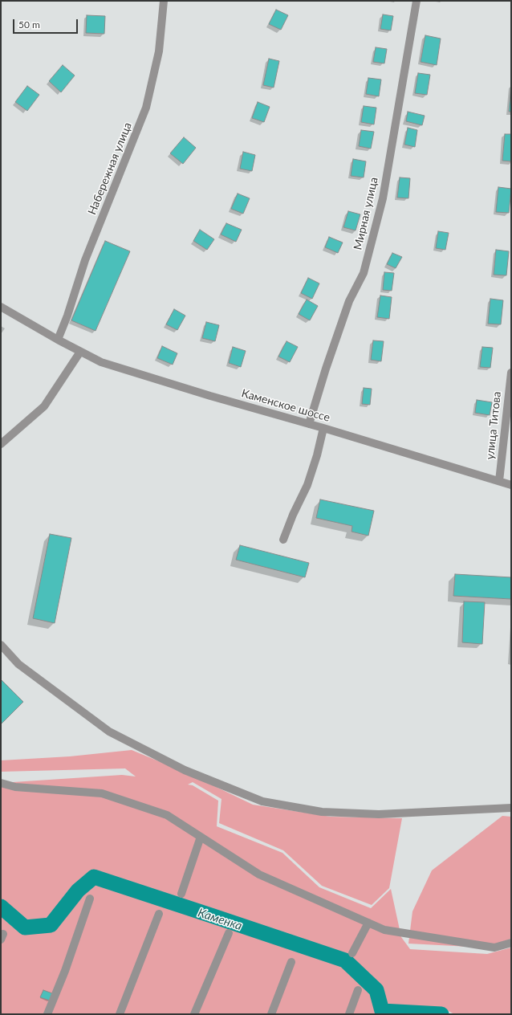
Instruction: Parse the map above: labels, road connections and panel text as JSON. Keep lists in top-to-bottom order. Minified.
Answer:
{"streets":{"street":["Набережная улица","Мирная улица","Каменское шоссе","улица Титова"]},"crossings":[["Набережная улица","Каменское шоссе"],["Мирная улица","Каменское шоссе"],["Каменское шоссе","улица Титова"]],"water":["Каменка"],"scale_bar":"50 m"}
